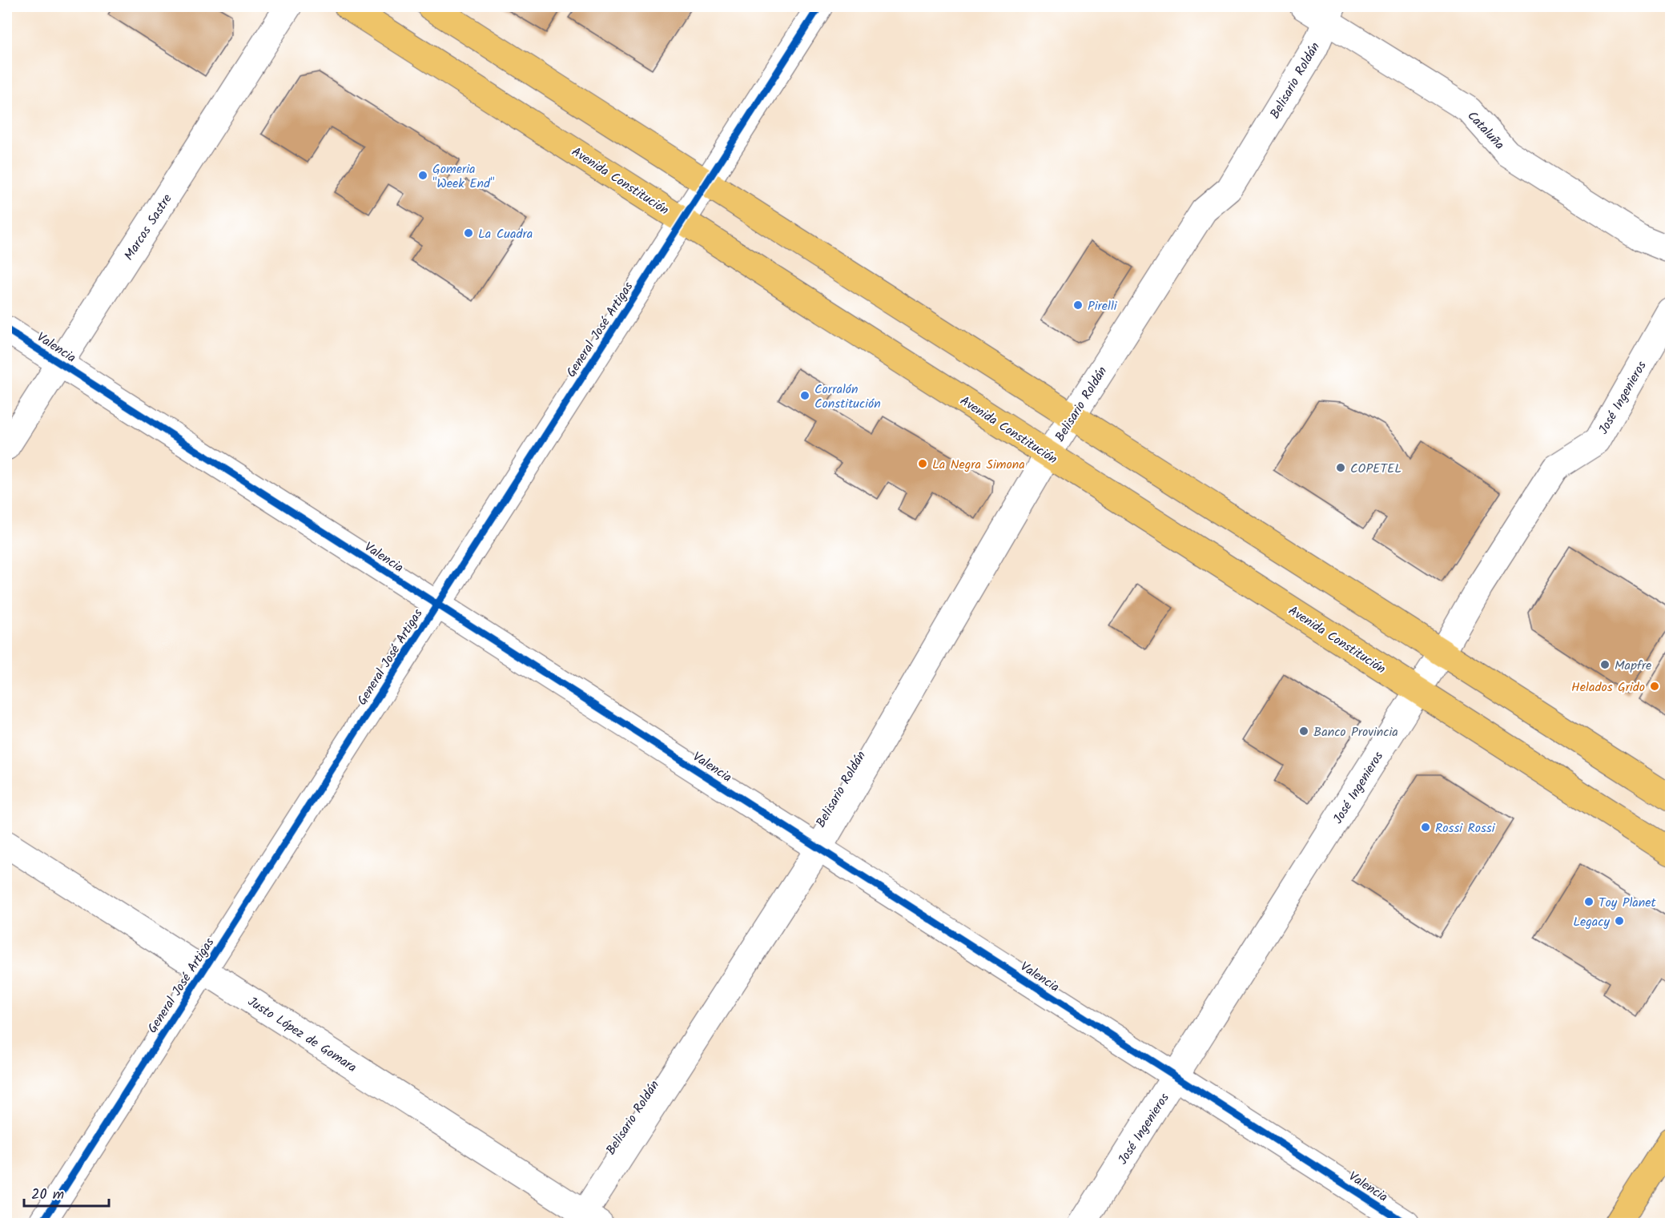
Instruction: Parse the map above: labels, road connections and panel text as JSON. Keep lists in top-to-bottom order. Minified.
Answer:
{"streets":{"main road":["Avenida Constitución"],"street":["Belisario Roldán","Cataluña","Marcos Sastre","General José Artigas","Valencia","José Ingenieros","Justo López de Gomara"]},"crossings":[["Belisario Roldán","Cataluña"],["Belisario Roldán","Avenida Constitución"],["Belisario Roldán","Valencia"],["Belisario Roldán","Justo López de Gomara"],["Avenida Constitución","General José Artigas"],["Avenida Constitución","José Ingenieros"],["Marcos Sastre","Valencia"],["General José Artigas","Valencia"],["General José Artigas","Justo López de Gomara"],["Valencia","José Ingenieros"]],"places":["Gomeria \"Week End\"","La Cuadra","Pirelli","Corralón Constitución","La Negra Simona","COPETEL","Mapfre","Helados Grido","Banco Provincia","Rossi Rossi","Toy Planet","Legacy"],"scale_bar":"20 m"}
